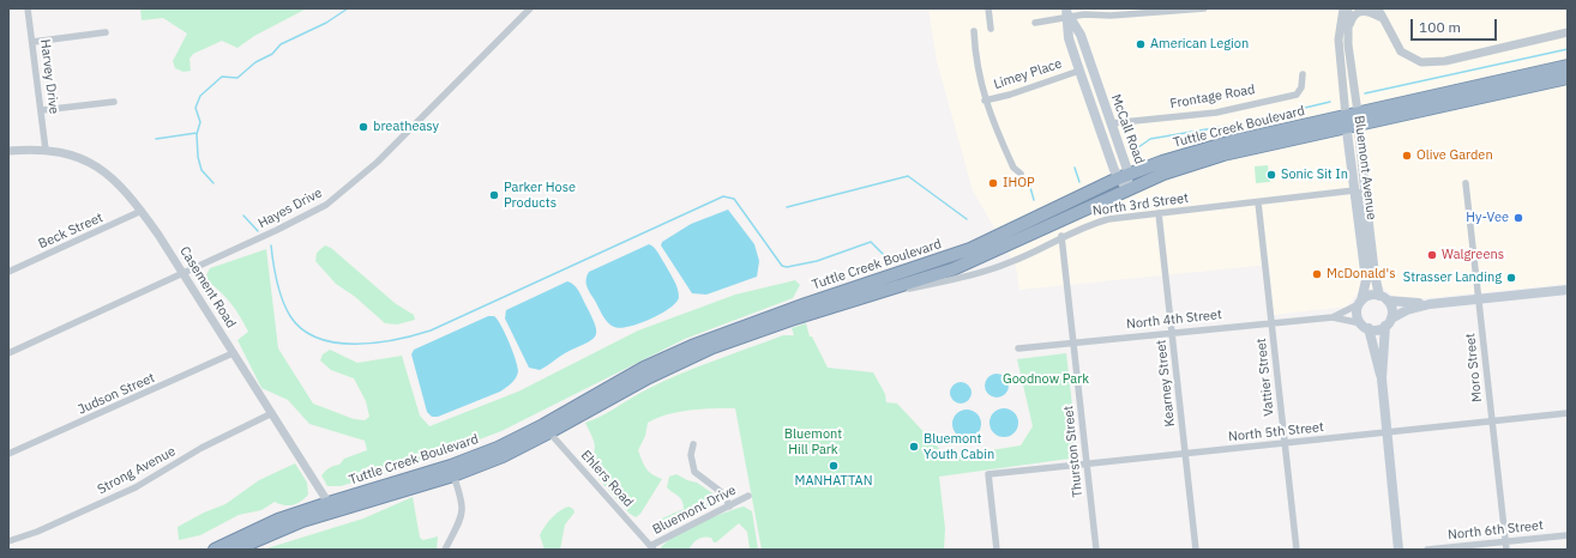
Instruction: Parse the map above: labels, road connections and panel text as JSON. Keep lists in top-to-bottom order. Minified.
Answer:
{"streets":{"highway":["Tuttle Creek Boulevard"],"main road":["McCall Road","Bluemont Avenue"],"street":["Limey Place","Harvey Drive","Frontage Road","North 3rd Street","Hayes Drive","Beck Street","Casement Road","North 4th Street","Moro Street","Vattier Street","Kearney Street","Judson Street","North 5th Street","Thurston Street","Strong Avenue","Ehlers Road","Bluemont Drive","North 6th Street"]},"crossings":[["Limey Place","McCall Road"],["Harvey Drive","Casement Road"],["Frontage Road","McCall Road"],["Tuttle Creek Boulevard","McCall Road"],["Tuttle Creek Boulevard","Bluemont Avenue"],["Tuttle Creek Boulevard","North 3rd Street"],["Tuttle Creek Boulevard","Casement Road"],["Tuttle Creek Boulevard","Ehlers Road"],["Bluemont Avenue","North 3rd Street"],["Bluemont Avenue","North 4th Street"],["North 3rd Street","Vattier Street"],["North 3rd Street","Kearney Street"],["North 3rd Street","Thurston Street"],["Hayes Drive","Casement Road"],["Beck Street","Casement Road"],["Casement Road","Judson Street"],["Casement Road","Strong Avenue"],["North 4th Street","Vattier Street"],["North 4th Street","Kearney Street"],["North 4th Street","Thurston Street"],["Moro Street","North 5th Street"],["Moro Street","North 6th Street"],["Vattier Street","North 5th Street"],["Kearney Street","North 5th Street"],["North 5th Street","Thurston Street"],["Ehlers Road","Bluemont Drive"]],"parks":["Goodnow Park","Bluemont Hill Park"],"places":["American Legion","breatheasy","Olive Garden","Sonic Sit In","IHOP","Parker Hose Products","Hy-Vee","Walgreens","McDonald's","Strasser Landing","Bluemont Youth Cabin","MANHATTAN"],"scale_bar":"100 m"}
